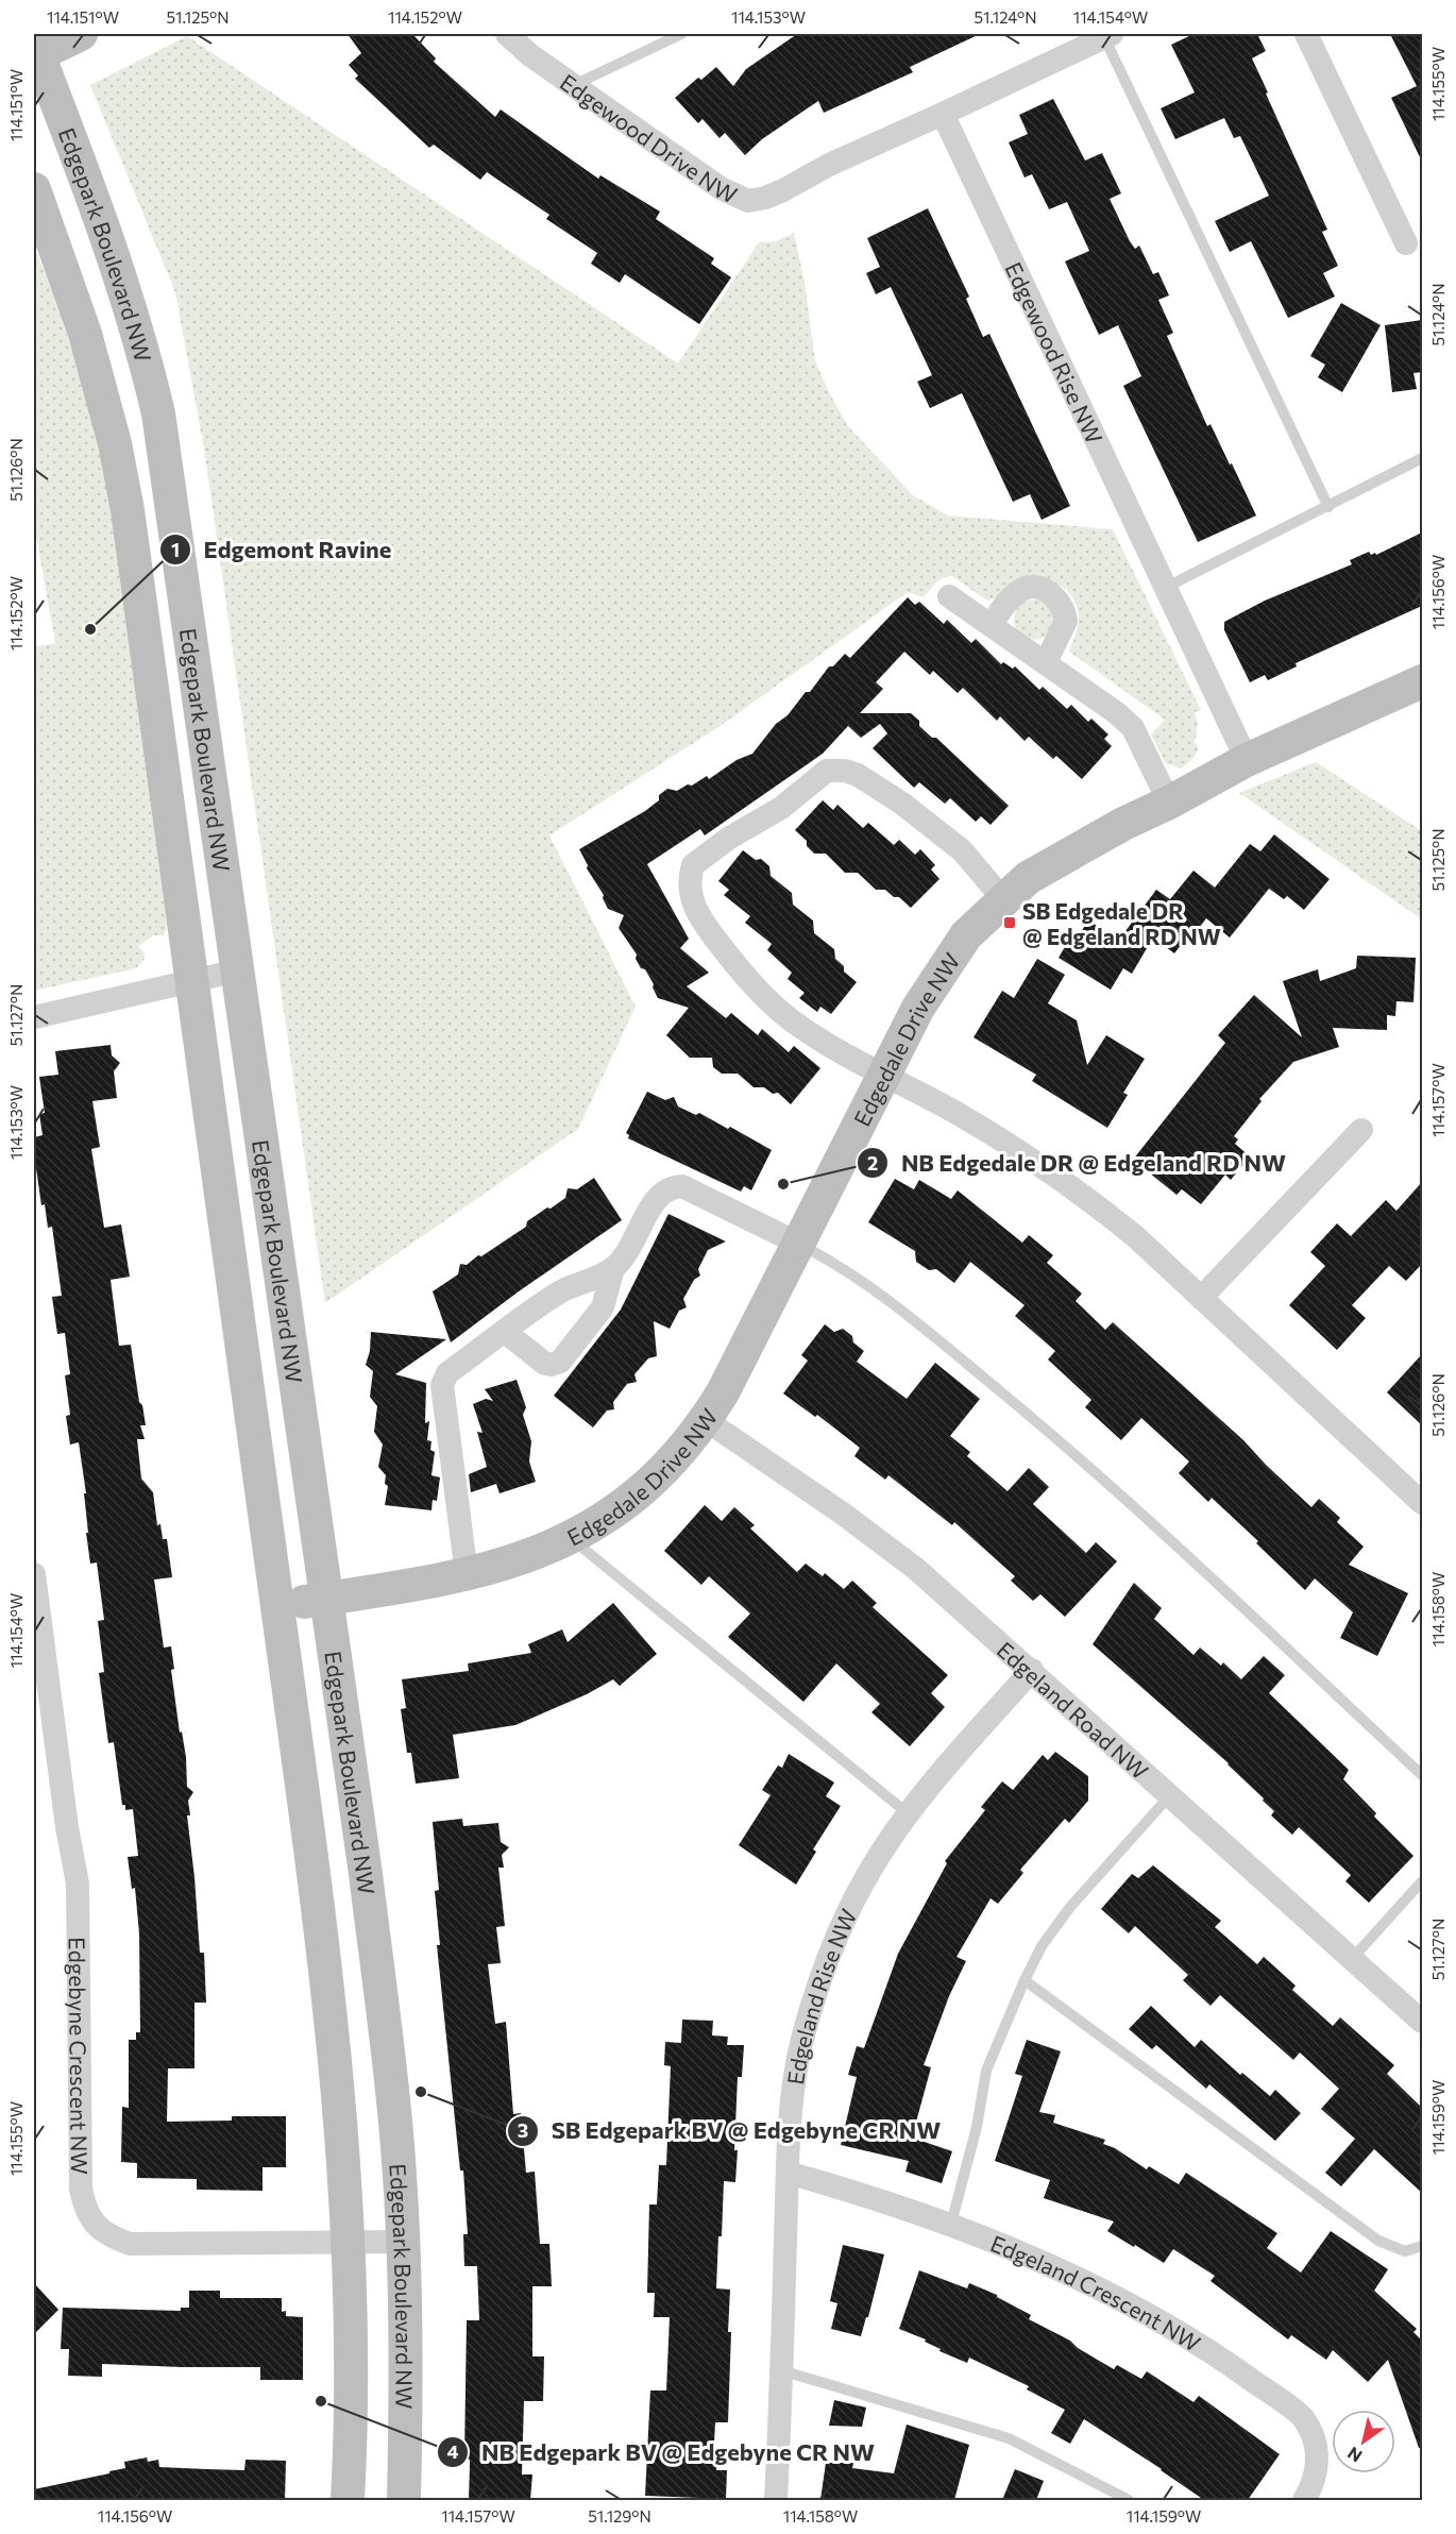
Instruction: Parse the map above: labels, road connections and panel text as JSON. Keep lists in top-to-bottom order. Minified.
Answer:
{"streets":{"street":["Edgewood Drive NW","Edgepark Boulevard NW","Edgewood Rise NW","Edgedale Drive NW","Edgeland Road NW","Edgeland Rise NW","Edgebyne Crescent NW","Edgeland Crescent NW"]},"crossings":[["Edgewood Drive NW","Edgewood Rise NW"],["Edgepark Boulevard NW","Edgedale Drive NW"],["Edgepark Boulevard NW","Edgebyne Crescent NW"],["Edgewood Rise NW","Edgedale Drive NW"],["Edgedale Drive NW","Edgeland Road NW"],["Edgeland Road NW","Edgeland Rise NW"],["Edgeland Rise NW","Edgeland Crescent NW"]],"places":{"other":["Edgemont Ravine","NB Edgedale DR @ Edgeland RD NW","SB Edgepark BV @ Edgebyne CR NW","NB Edgepark BV @ Edgebyne CR NW"],"transit":["SB Edgedale DR @ Edgeland RD NW"]},"north":"bottom left","coordinates":["114.151°W","51.125°N","114.152°W","114.153°W","51.124°N","114.154°W","114.155°W","51.126°N","114.156°W","51.127°N","114.157°W","114.158°W","114.159°W","51.129°N"]}
